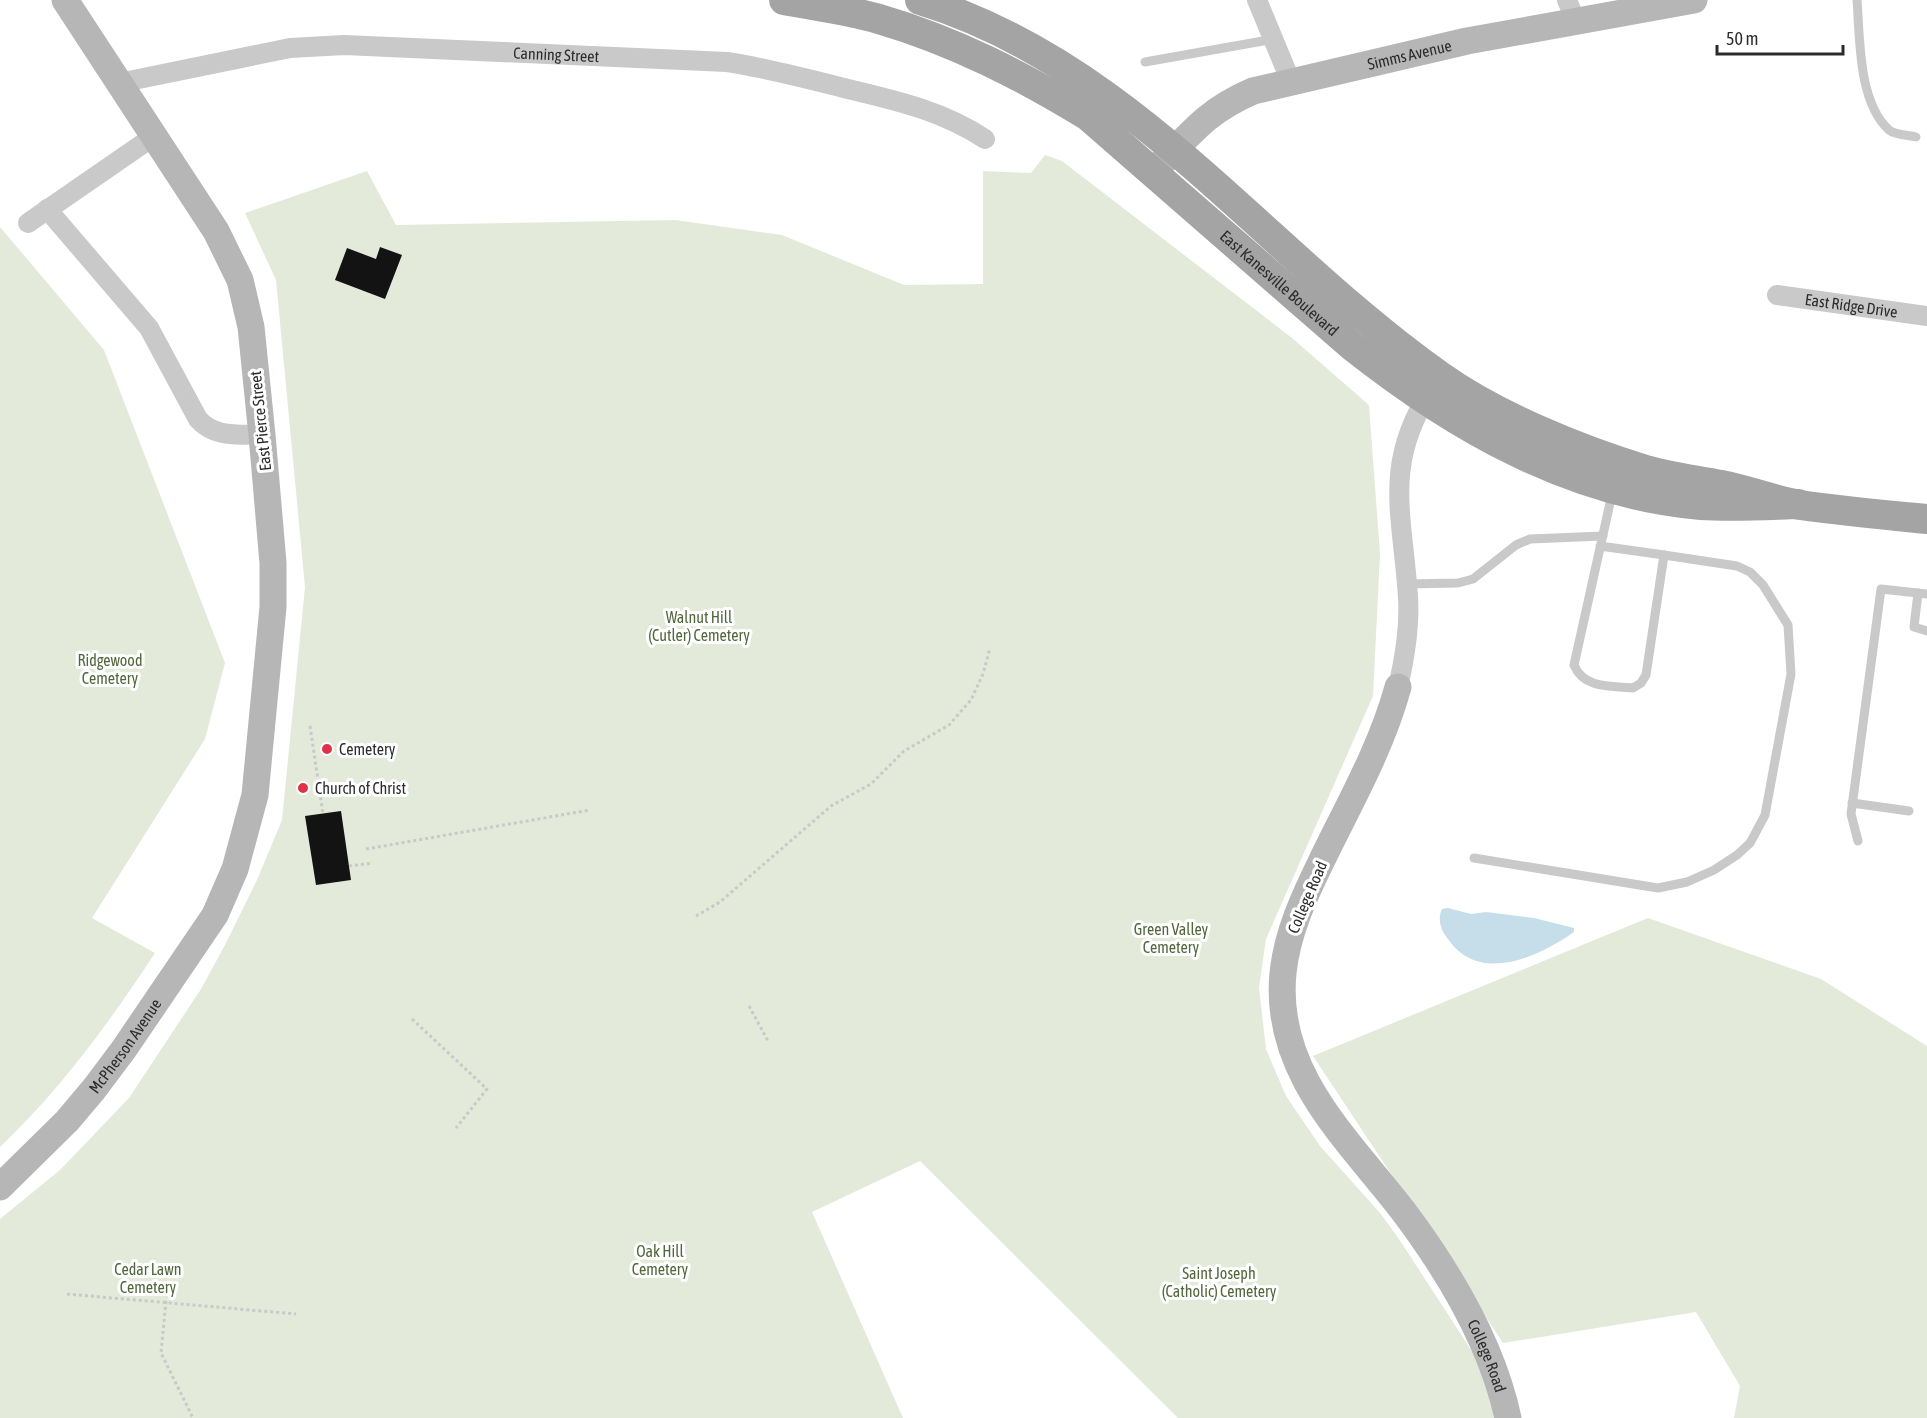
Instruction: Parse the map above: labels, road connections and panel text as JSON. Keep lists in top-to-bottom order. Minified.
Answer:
{"streets":{"main road":["East Kanesville Boulevard"],"street":["Canning Street","Simms Avenue","East Ridge Drive","East Pierce Street","College Road","McPherson Avenue"]},"crossings":[["Canning Street","East Pierce Street"],["Simms Avenue","East Kanesville Boulevard"],["East Kanesville Boulevard","College Road"],["East Pierce Street","McPherson Avenue"]],"parks":["Walnut Hill (Cutler) Cemetery","Ridgewood Cemetery","Green Valley Cemetery","Oak Hill Cemetery","Cedar Lawn Cemetery","Saint Joseph (Catholic) Cemetery"],"places":["Cemetery","Church of Christ"],"scale_bar":"50 m"}
